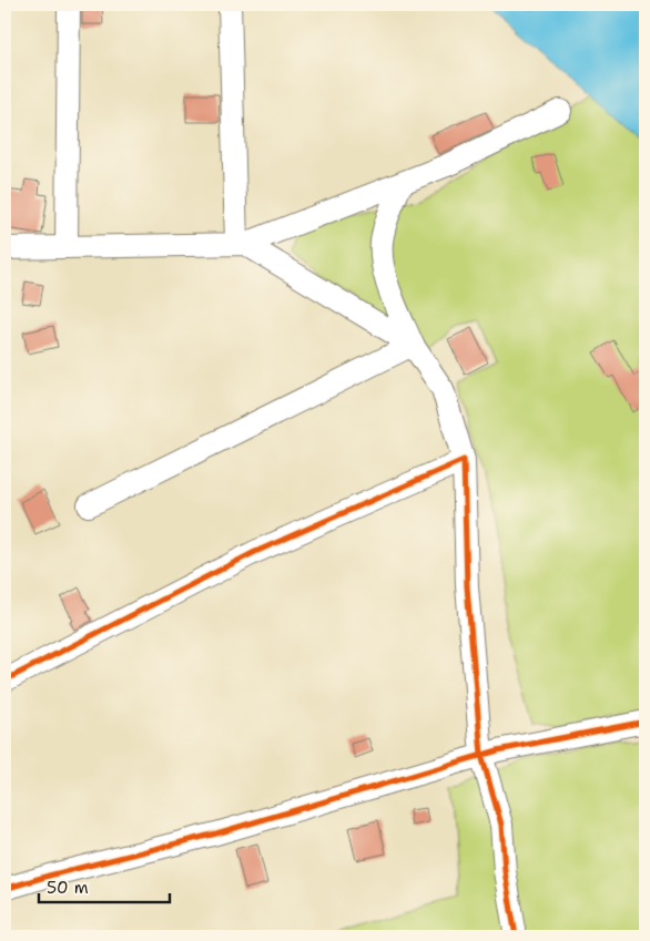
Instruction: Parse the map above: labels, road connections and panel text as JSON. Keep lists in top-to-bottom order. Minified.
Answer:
{"scale_bar":"50 m"}
